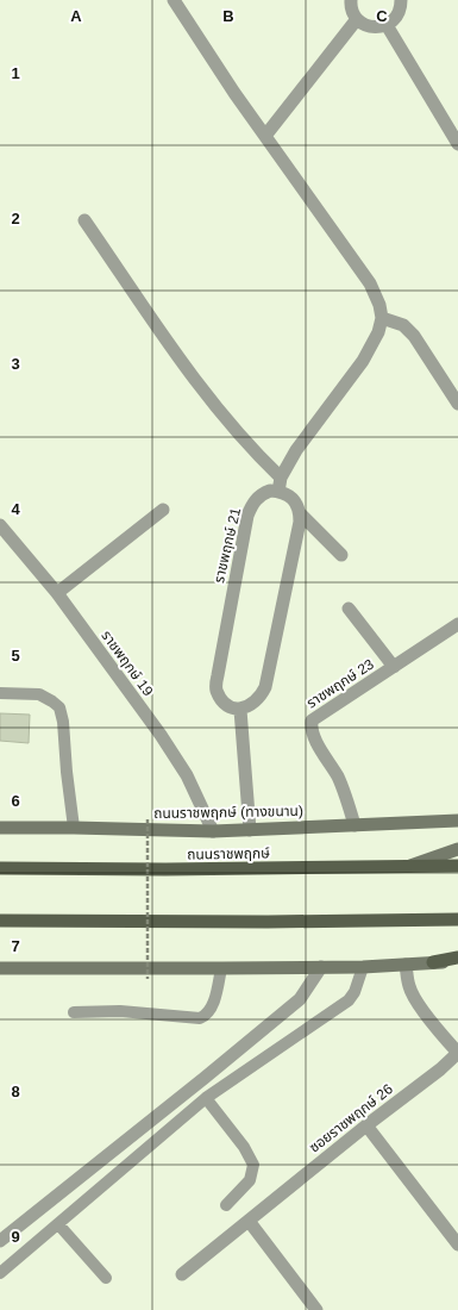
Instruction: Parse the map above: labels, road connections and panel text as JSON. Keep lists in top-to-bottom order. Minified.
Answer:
{"streets":{"main road":["ถนนราชพฤกษ์ (ทางขนาน)","ถนนราชพฤกษ์"],"street":["ราชพฤกษ์ 21","ราชพฤกษ์ 19","ราชพฤกษ์ 23","ซอยราชพฤกษ์ 26"]},"crossings":[["ราชพฤกษ์ 19","ถนนราชพฤกษ์ (ทางขนาน)"],["ราชพฤกษ์ 23","ถนนราชพฤกษ์ (ทางขนาน)"]],"grid":{"columns":["A","B","C"],"rows":["1","2","3","4","5","6","7","8","9"]}}
